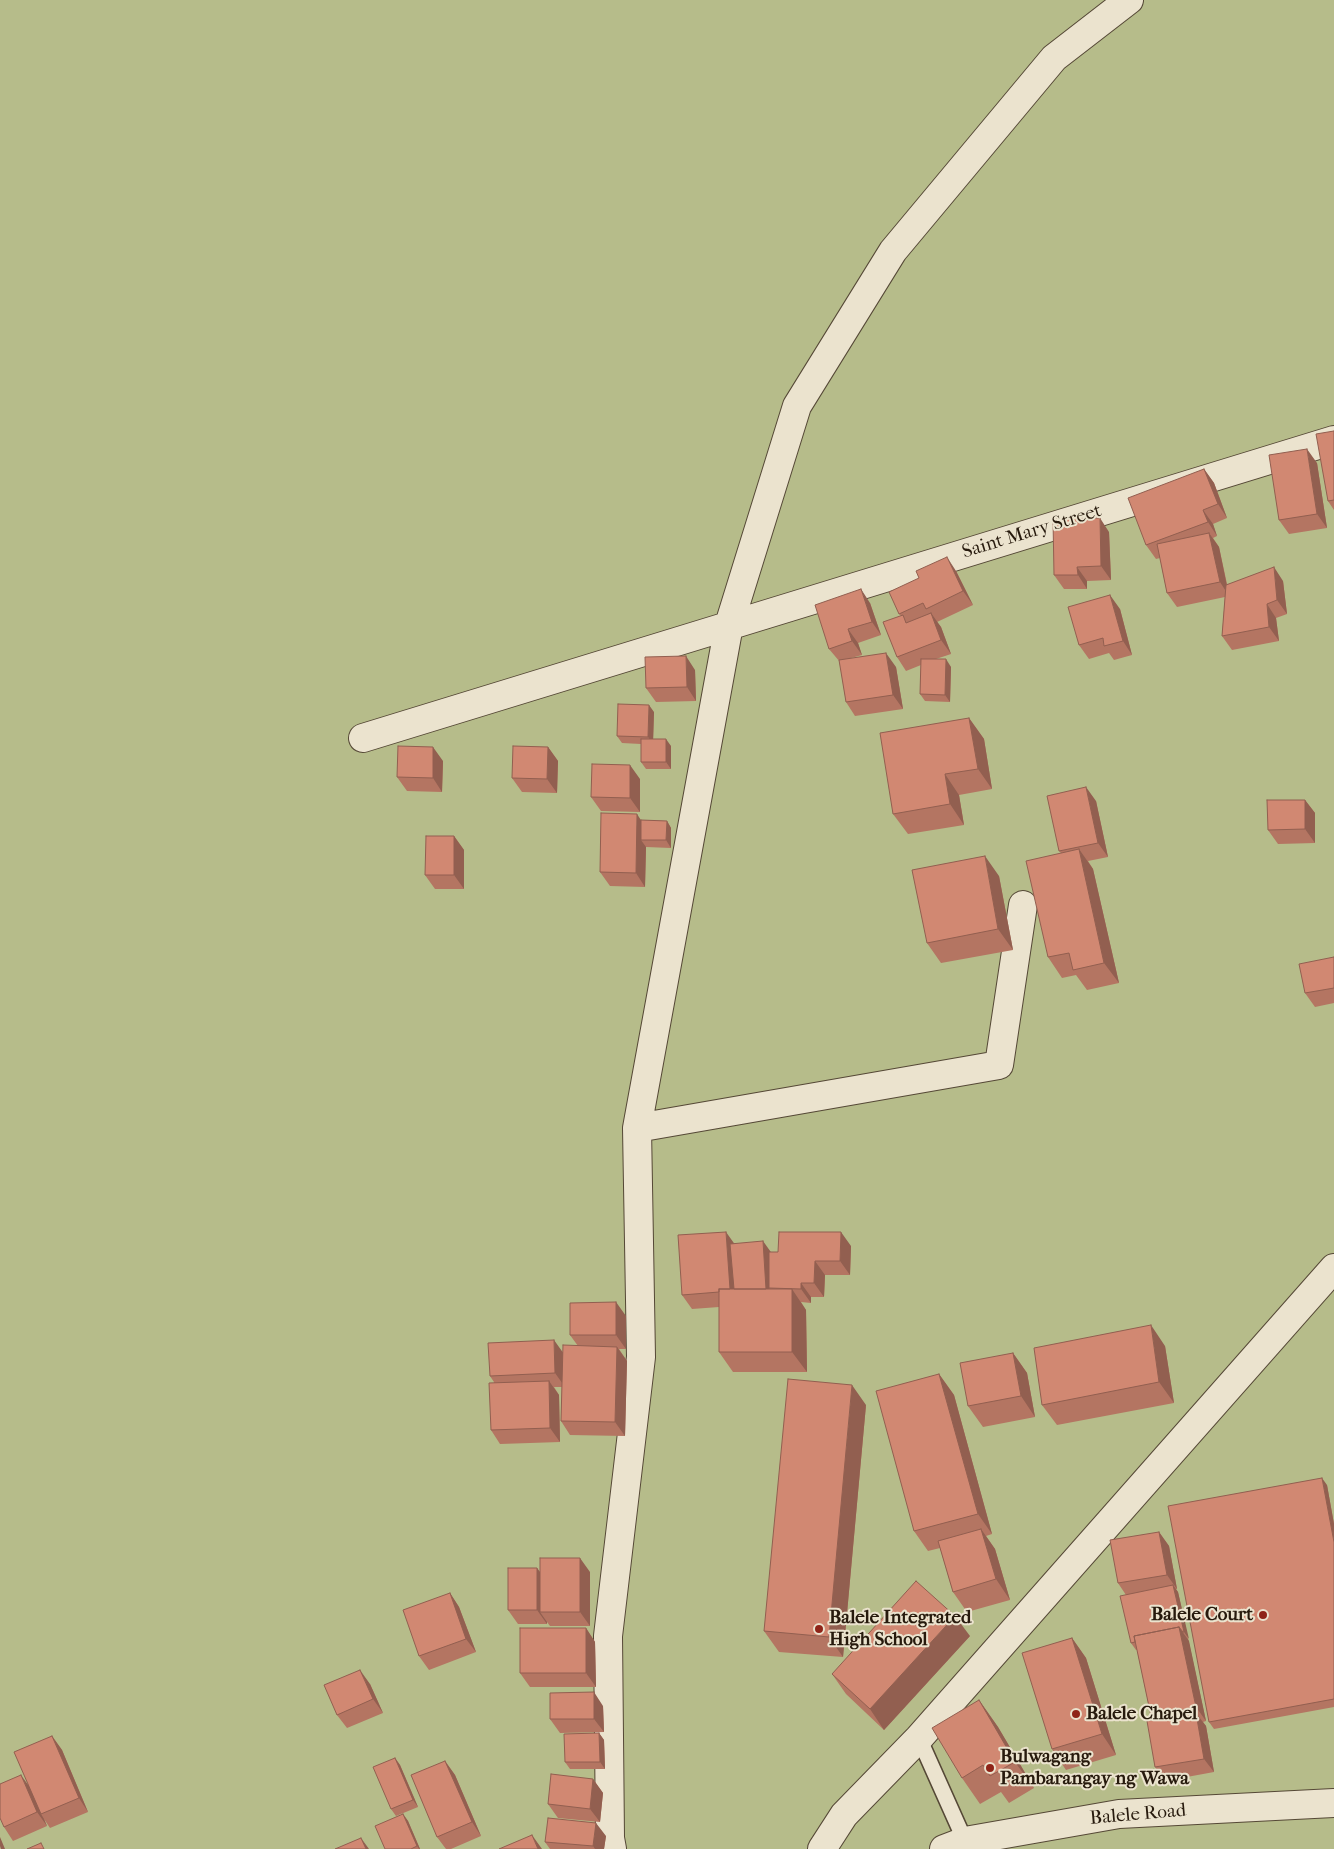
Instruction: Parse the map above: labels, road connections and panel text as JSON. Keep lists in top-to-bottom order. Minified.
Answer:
{"streets":{"street":["Saint Mary Street","Balele Road"]},"places":["Balele Court","Balele Integrated High School","Balele Chapel","Bulwagang Pambarangay ng Wawa"]}
